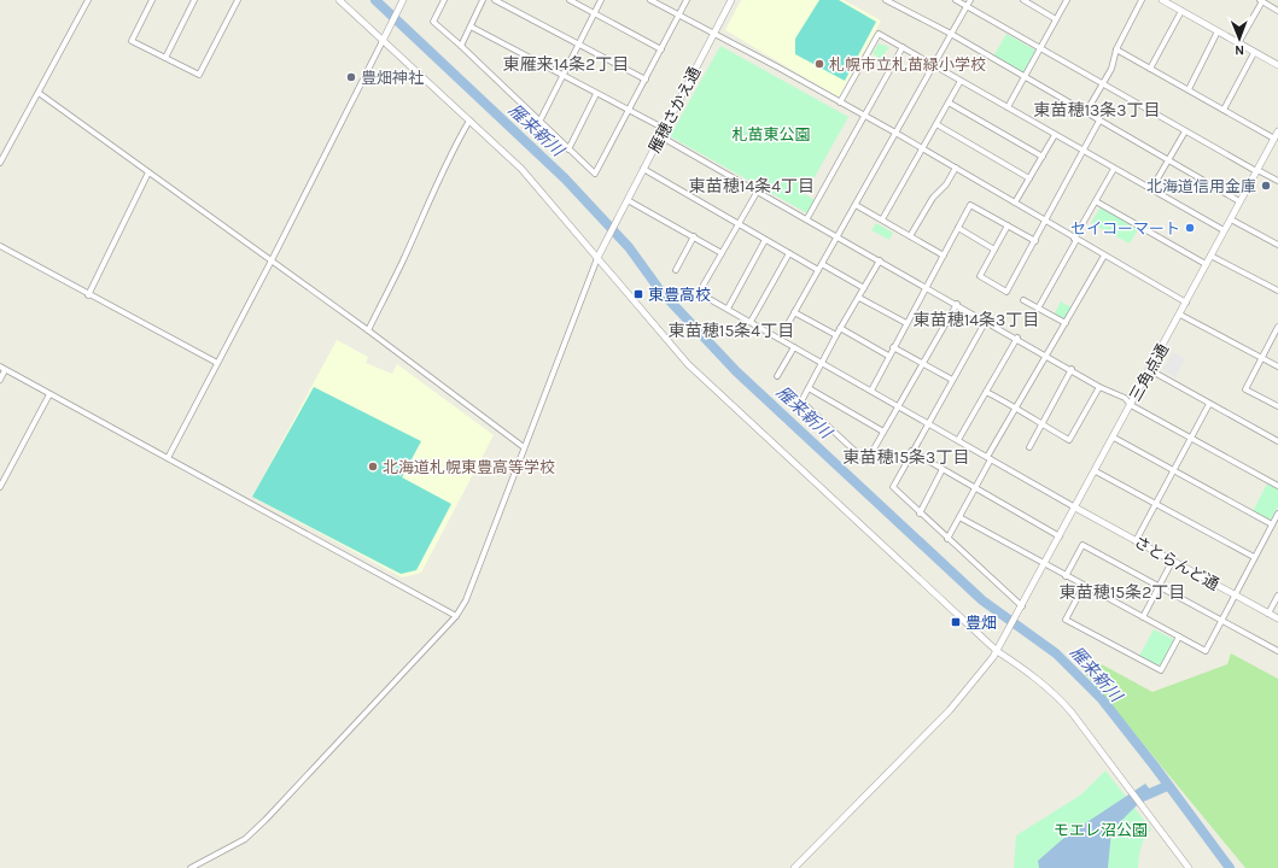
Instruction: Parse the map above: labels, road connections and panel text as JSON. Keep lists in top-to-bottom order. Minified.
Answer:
{"streets":{"street":["雁穂さかえ通","三角点通","さとらんど通"]},"crossings":[["三角点通","さとらんど通"]],"districts":["東雁来14条2丁目","東苗穂13条3丁目","東苗穂14条4丁目","東苗穂14条3丁目","東苗穂15条4丁目","東苗穂15条3丁目","東苗穂15条2丁目"],"water":["雁来新川"],"parks":["札苗東公園","モエレ沼公園"],"places":{"other":["札幌市立札苗緑小学校","豊畑神社","北海道信用金庫","セイコーマート","北海道札幌東豊高等学校"],"transit":["東豊高校","豊畑"]},"north":"bottom"}
